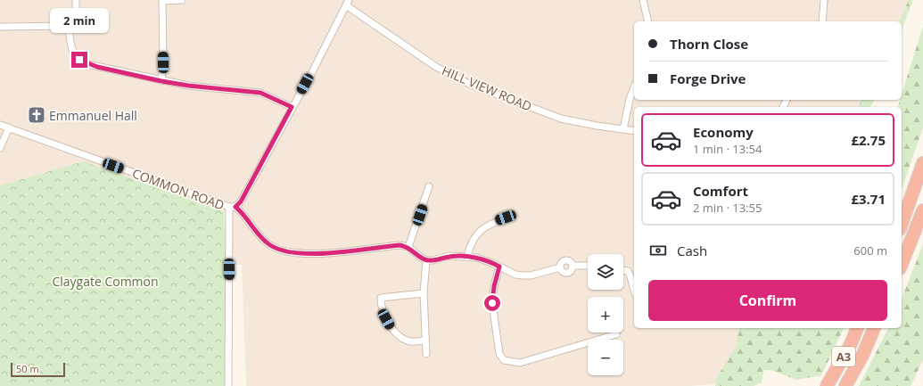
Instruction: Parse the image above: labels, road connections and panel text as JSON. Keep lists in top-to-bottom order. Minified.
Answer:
{"streets":{"highway":["A3"],"street":["HILL VIEW ROAD","COMMON ROAD"]},"parks":["Claygate Common"],"places":{"church":["Emmanuel Hall"]},"scale_bar":"50 m","page":{"bubble":"2 min","banner":["Thorn Close","Forge Drive"],"list":[{"name":"Economy","note":"1 min · 13:54","value":"£2.75"},{"name":"Comfort","note":"2 min · 13:55","value":"£3.71"}],"pay":["Cash","600 m"],"map_buttons":["+","−"],"buttons":"Confirm","scale":"50 m"}}
